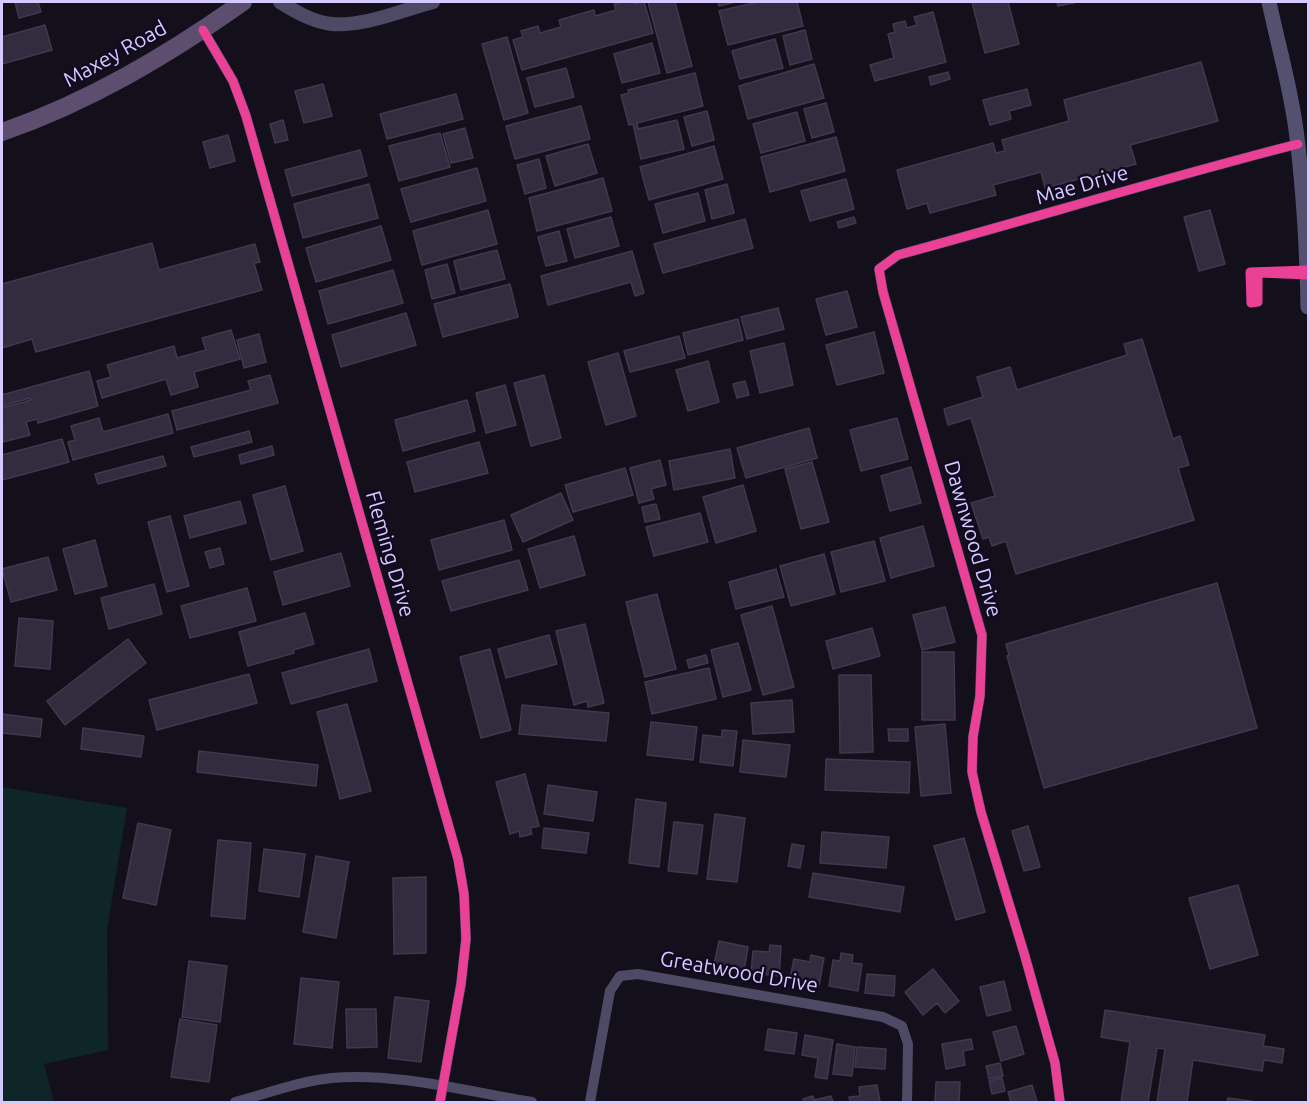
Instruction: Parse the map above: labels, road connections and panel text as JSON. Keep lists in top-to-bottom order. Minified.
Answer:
{"streets":{"main road":["Maxey Road"],"street":["Mae Drive","Dawnwood Drive","Fleming Drive","Greatwood Drive"]},"crossings":[["Maxey Road","Fleming Drive"],["Mae Drive","Dawnwood Drive"]]}
